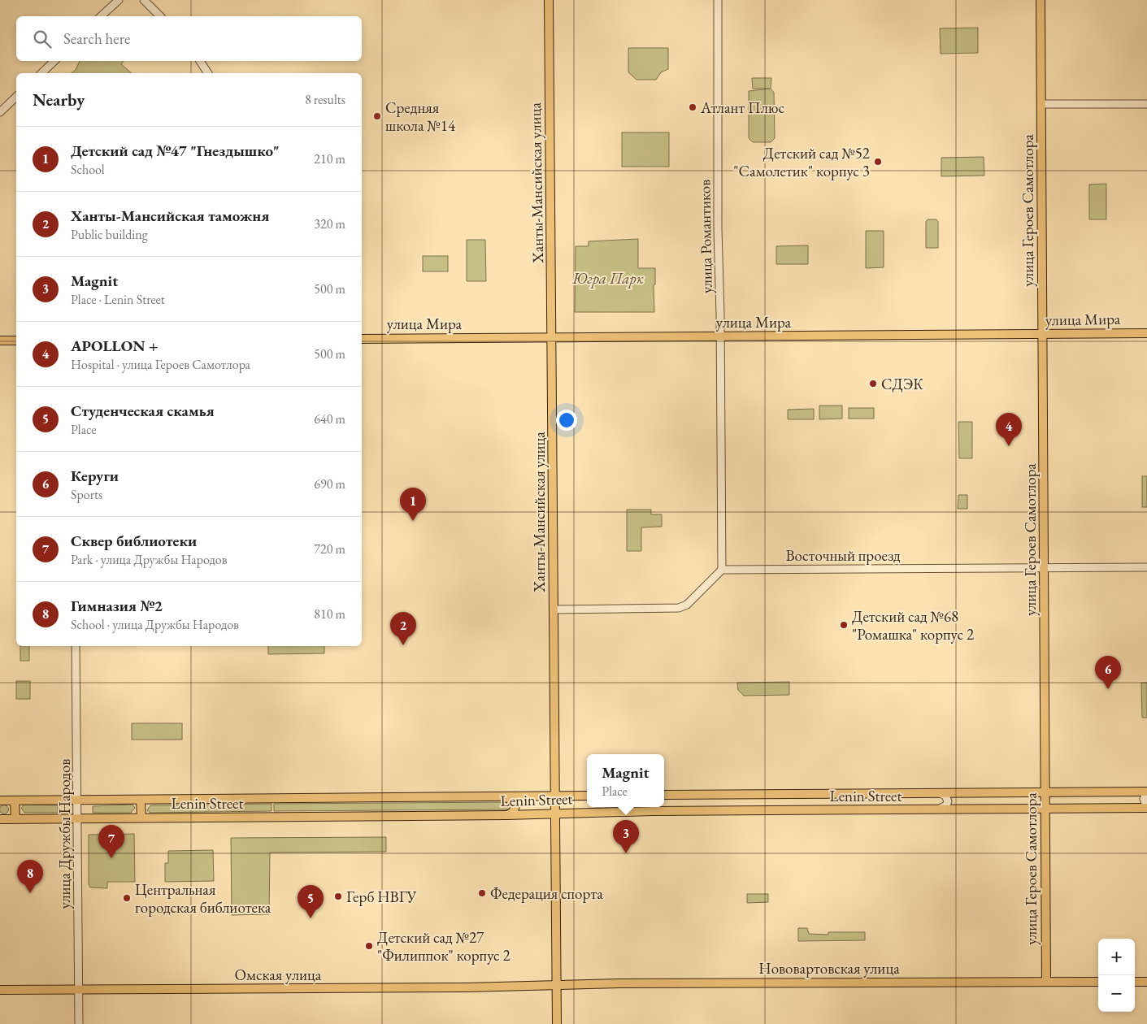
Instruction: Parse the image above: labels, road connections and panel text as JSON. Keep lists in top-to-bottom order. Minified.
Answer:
{"streets":{"main road":["Ханты-Мансийская улица","улица Героев Самотлора","улица Мира","Lenin Street","Нововартовская улица","Омская улица"],"street":["улица Романтиков","Восточный проезд","улица Дружбы Народов"]},"crossings":[["Ханты-Мансийская улица","улица Мира"],["Ханты-Мансийская улица","Lenin Street"],["Ханты-Мансийская улица","Нововартовская улица"],["Ханты-Мансийская улица","Омская улица"],["улица Героев Самотлора","улица Мира"],["улица Героев Самотлора","Восточный проезд"],["улица Героев Самотлора","Lenin Street"],["улица Героев Самотлора","Нововартовская улица"],["улица Романтиков","улица Мира"],["улица Романтиков","Восточный проезд"],["Lenin Street","улица Дружбы Народов"],["улица Дружбы Народов","Омская улица"],["Нововартовская улица","Омская улица"]],"parks":["Югра Парк"],"places":["Атлант Плюс","Средняя школа №14","Детский сад №52 \"Самолетик\" корпус 3","СДЭК","Детский сад №68 \"Ромашка\" корпус 2","Федерация спорта","Герб НВГУ","Центральная городская библиотека","Детский сад №27 \"Филиппок\" корпус 2"],"page":{"search":"Search here","heading":["Nearby","8 results"],"list":[{"mark":"1","name":"Детский сад №47 \"Гнездышко\"","note":"School","value":"210 m"},{"mark":"2","name":"Ханты-Мансийская таможня","note":"Public building","value":"320 m"},{"mark":"3","name":"Magnit","note":"Place · Lenin Street","value":"500 m"},{"mark":"4","name":"APOLLON +","note":"Hospital · улица Героев Самотлора","value":"500 m"},{"mark":"5","name":"Студенческая скамья","note":"Place","value":"640 m"},{"mark":"6","name":"Керуги","note":"Sports","value":"690 m"},{"mark":"7","name":"Сквер библиотеки","note":"Park · улица Дружбы Народов","value":"720 m"},{"mark":"8","name":"Гимназия №2","note":"School · улица Дружбы Народов","value":"810 m"}],"pins":["4","1","2","6","3","7","8","5"],"popup":["Magnit","Place"],"map_buttons":["+","−"]}}
